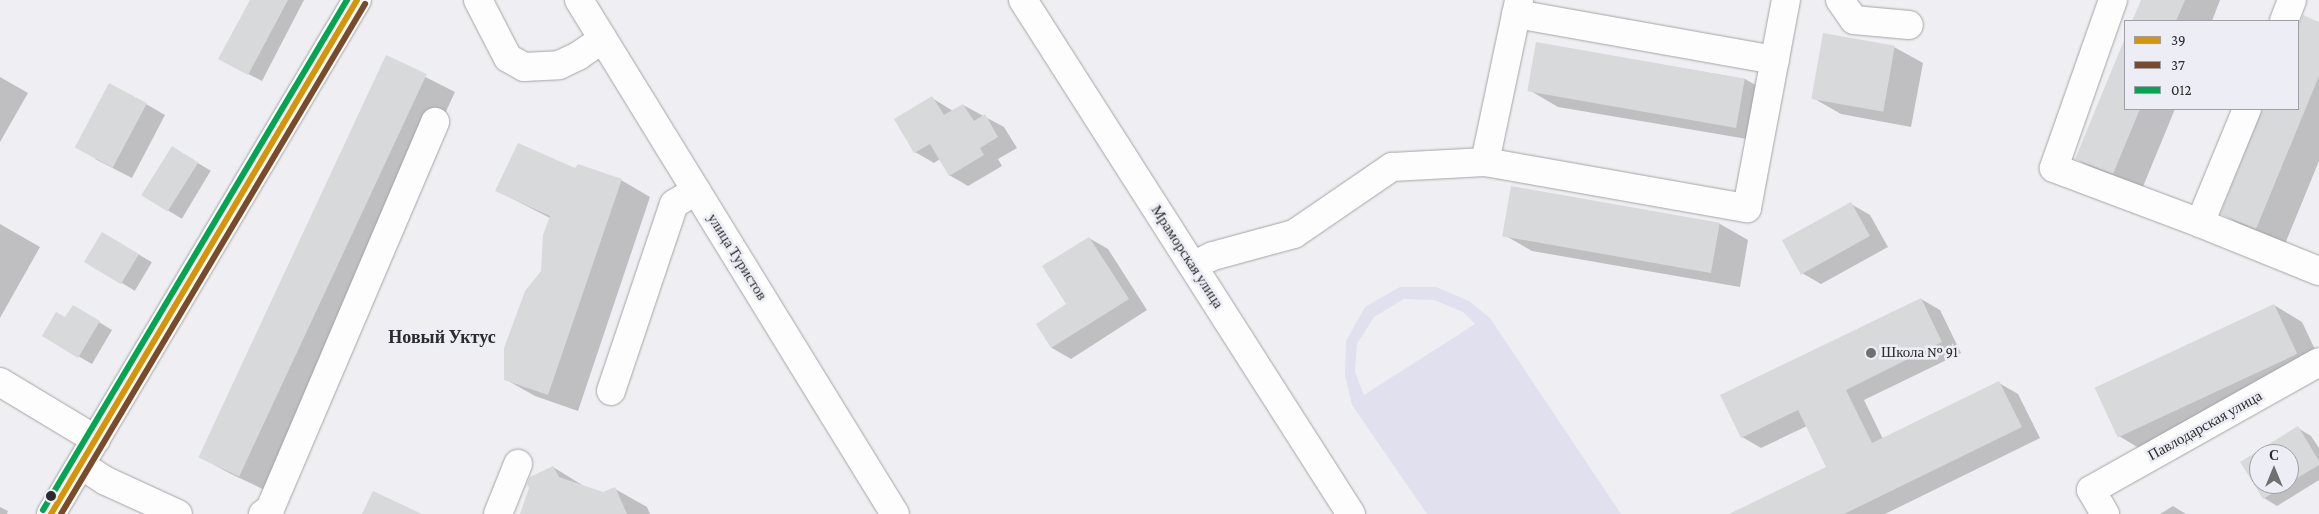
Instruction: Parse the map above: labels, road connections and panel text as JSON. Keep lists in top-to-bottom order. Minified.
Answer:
{"streets":{"street":["улица Туристов","Мраморская улица","Павлодарская улица"]},"districts":["Новый Уктус"],"places":["Школа № 91"],"lines":["transit line 39","transit line 012","transit line 37"],"legend":["39","37","012"],"north":"top"}
